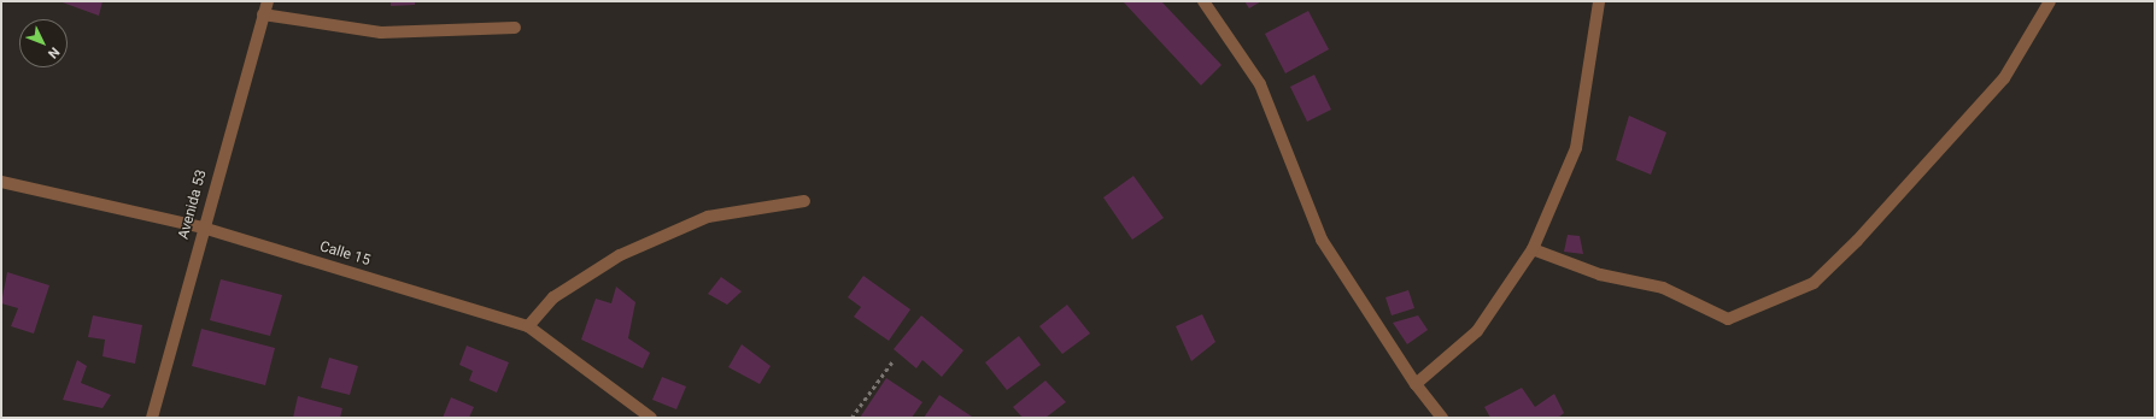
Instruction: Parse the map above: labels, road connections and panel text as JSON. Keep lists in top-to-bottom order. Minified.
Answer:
{"streets":{"street":["Avenida 53","Calle 15"]},"crossings":[["Avenida 53","Calle 15"]],"north":"bottom right"}
